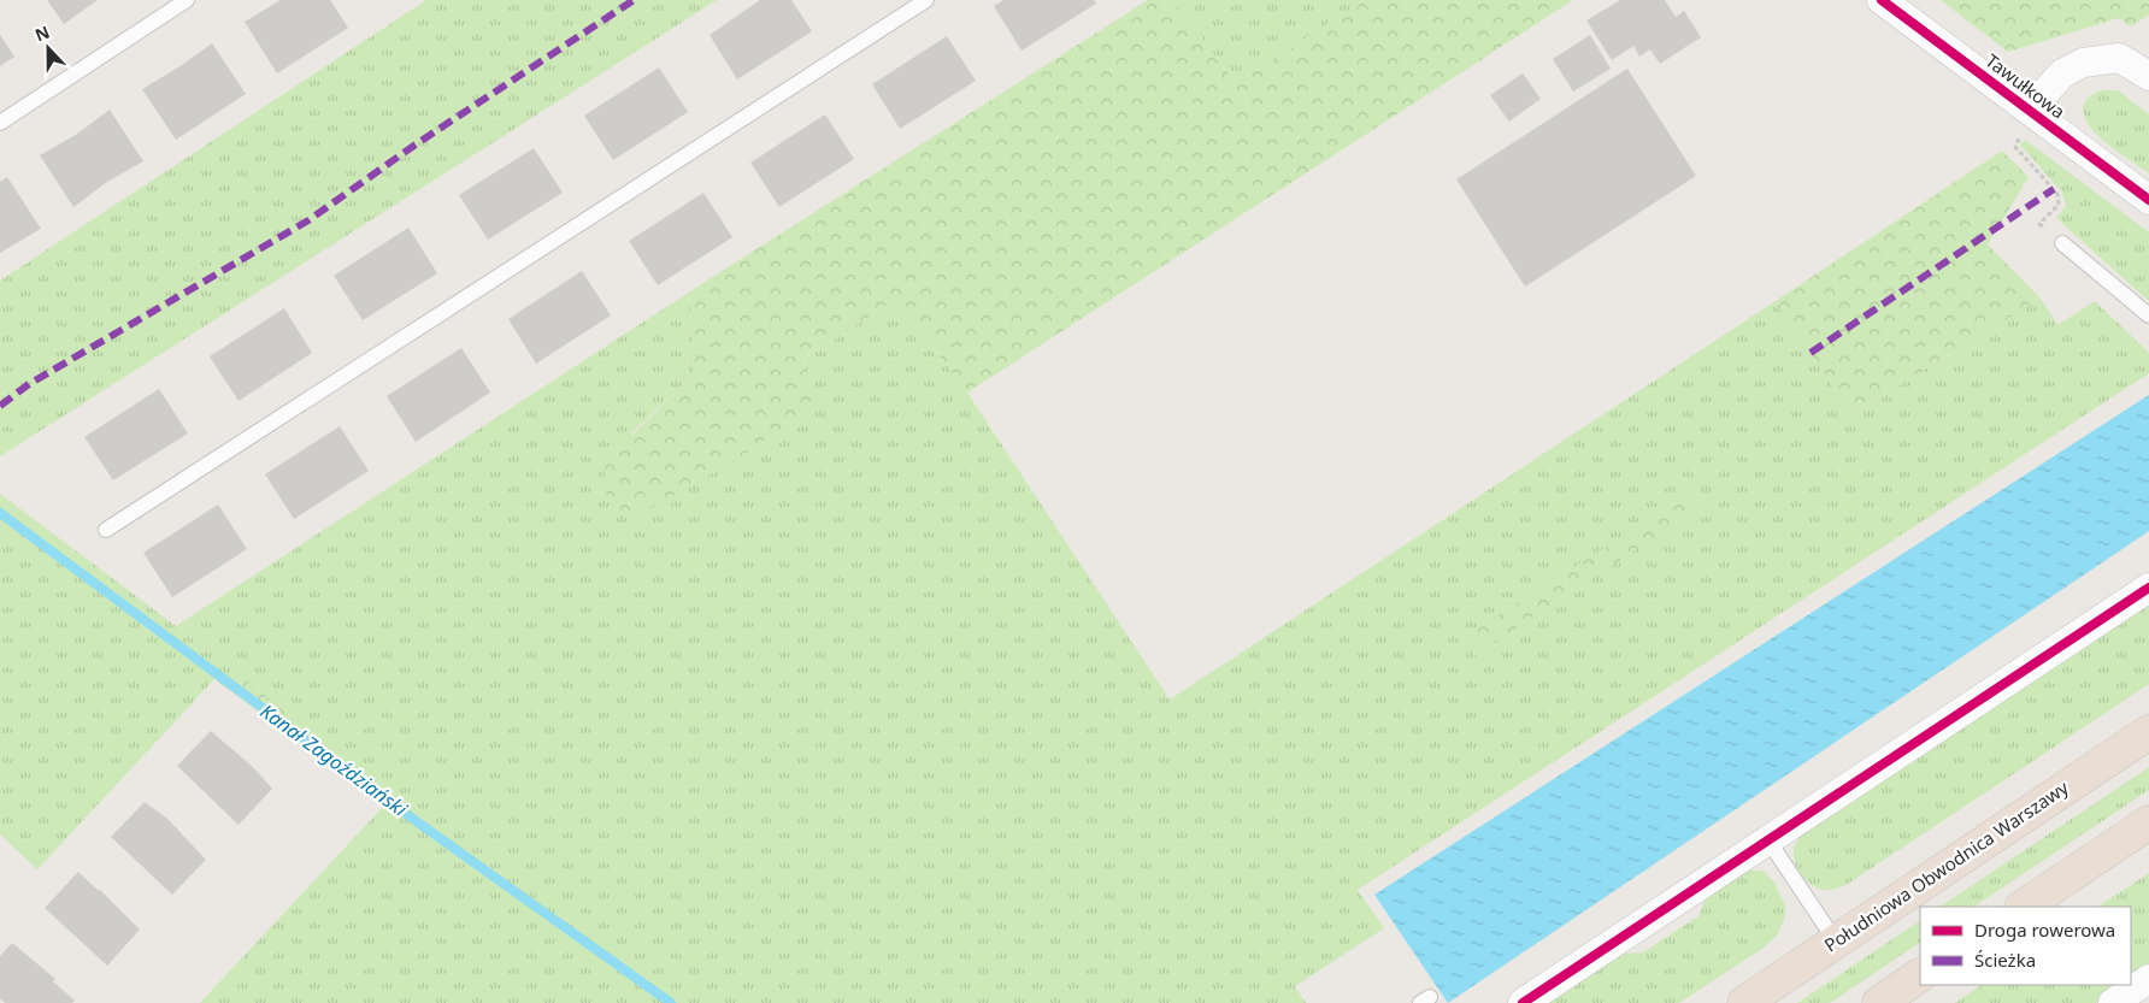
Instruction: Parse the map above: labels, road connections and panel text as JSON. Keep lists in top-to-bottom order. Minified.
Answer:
{"streets":{"highway":["Południowa Obwodnica Warszawy"],"street":["Tawułkowa"]},"water":["Kanał Zagoździański"],"legend":["Droga rowerowa","Ścieżka"],"north":"top"}
